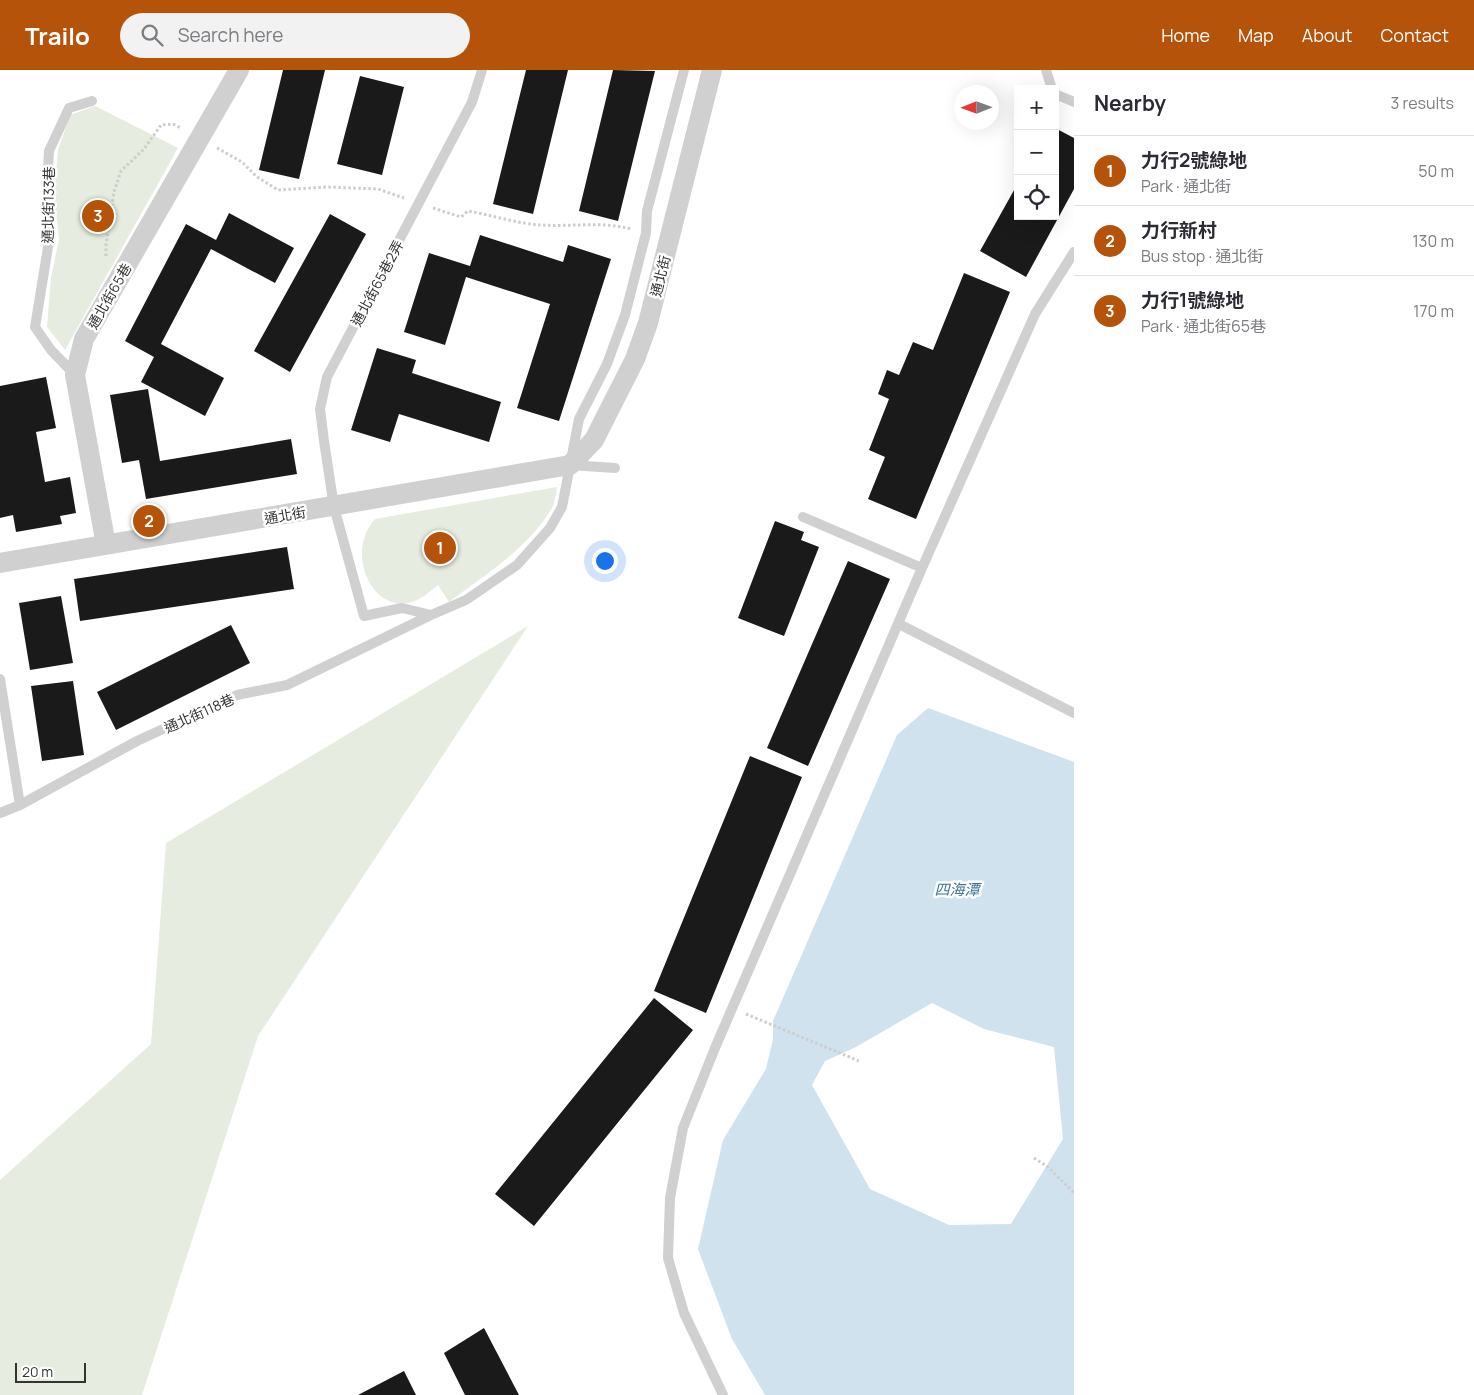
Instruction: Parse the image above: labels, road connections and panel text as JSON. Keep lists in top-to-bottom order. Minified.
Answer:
{"streets":{"street":["通北街","通北街65巷"],"lane":["通北街133巷","通北街65巷2弄","通北街118巷"]},"crossings":[["通北街133巷","通北街65巷"],["通北街","通北街65巷2弄"],["通北街","通北街65巷"],["通北街","通北街118巷"]],"water":["四海潭"],"scale_bar":"20 m","north":"left","page":{"header":"Trailo","search":"Search here","nav":["Home","Map","About","Contact"],"heading":["Nearby","3 results"],"map_buttons":["+","−"],"list":[{"mark":"1","name":"力行2號綠地","note":"Park · 通北街","value":"50 m"},{"mark":"2","name":"力行新村","note":"Bus stop · 通北街","value":"130 m"},{"mark":"3","name":"力行1號綠地","note":"Park · 通北街65巷","value":"170 m"}],"pins":["3","2","1"],"scale":"20 m"}}
